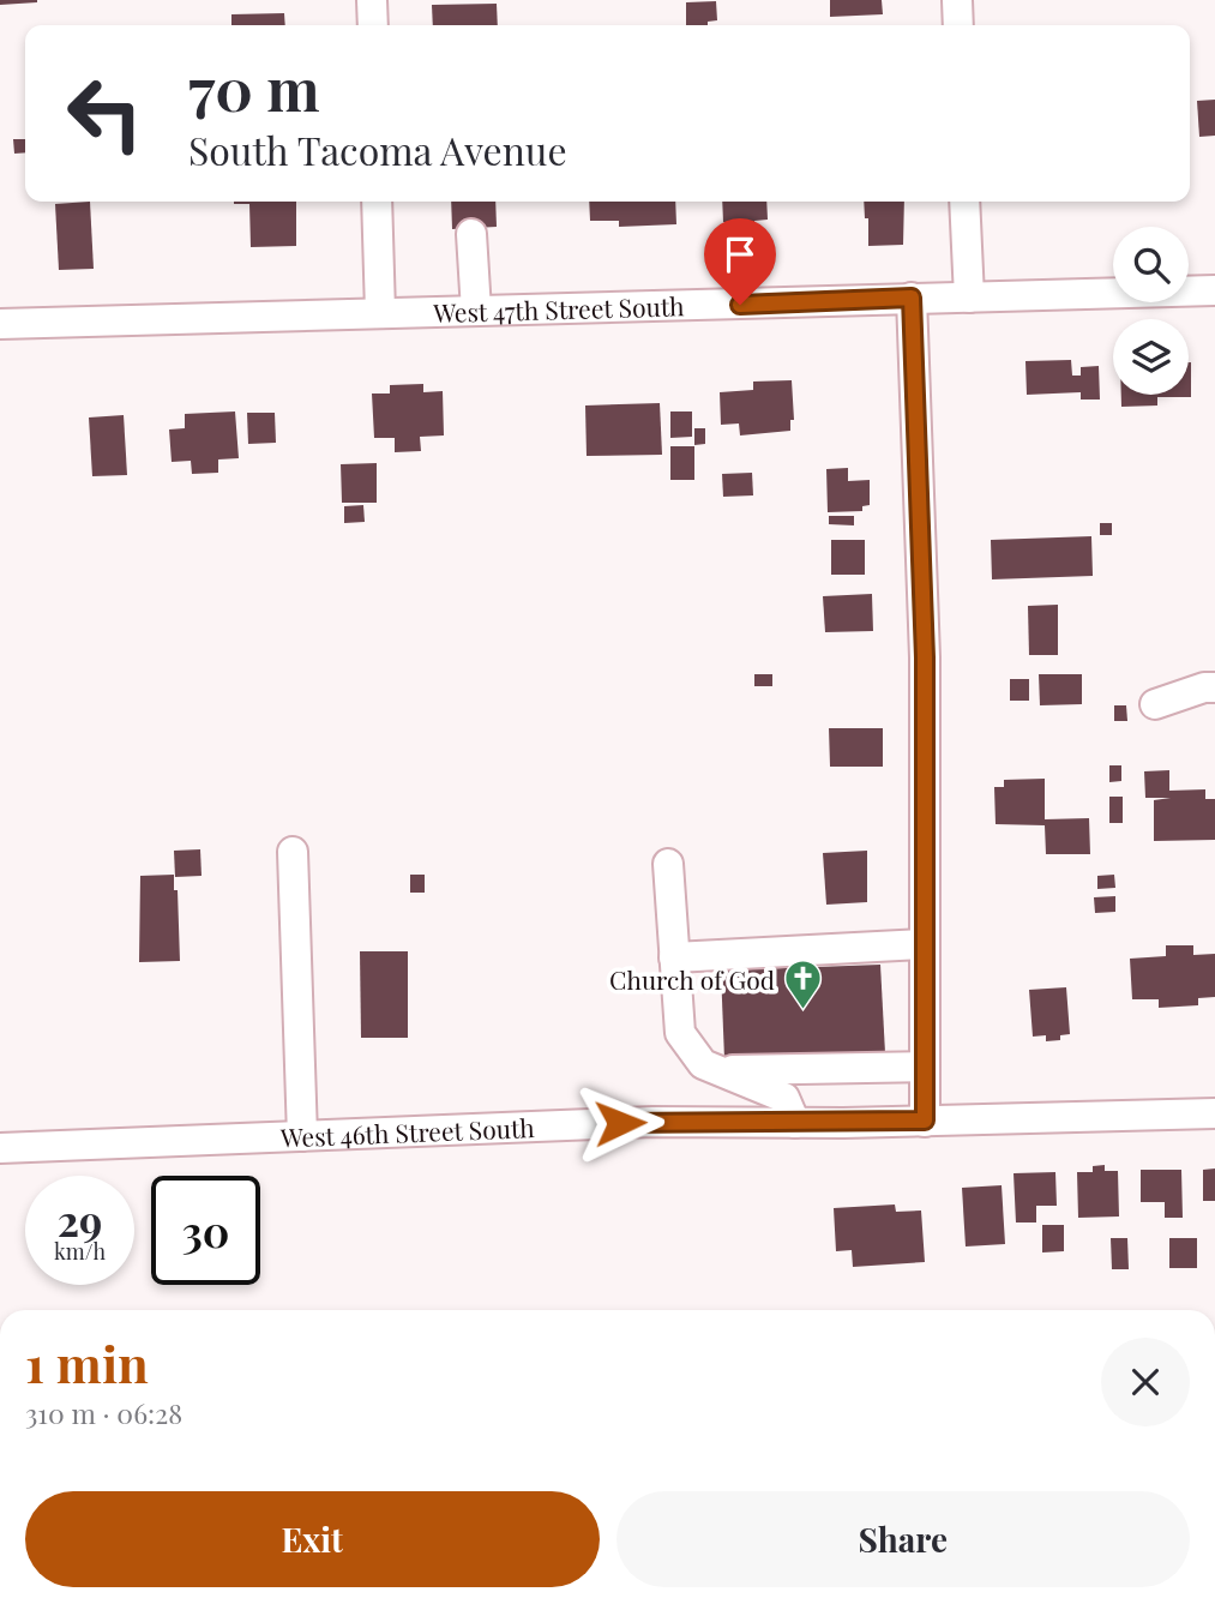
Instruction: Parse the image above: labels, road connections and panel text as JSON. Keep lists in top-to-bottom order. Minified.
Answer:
{"streets":{"street":["West 47th Street South","West 46th Street South"]},"places":{"church":["Church of God"]},"page":{"turn":["70 m","South Tacoma Avenue"],"speed":"29 km/h","limit":"30","heading":["1 min","310 m · 06:28"],"buttons":["Exit","Share"]}}
